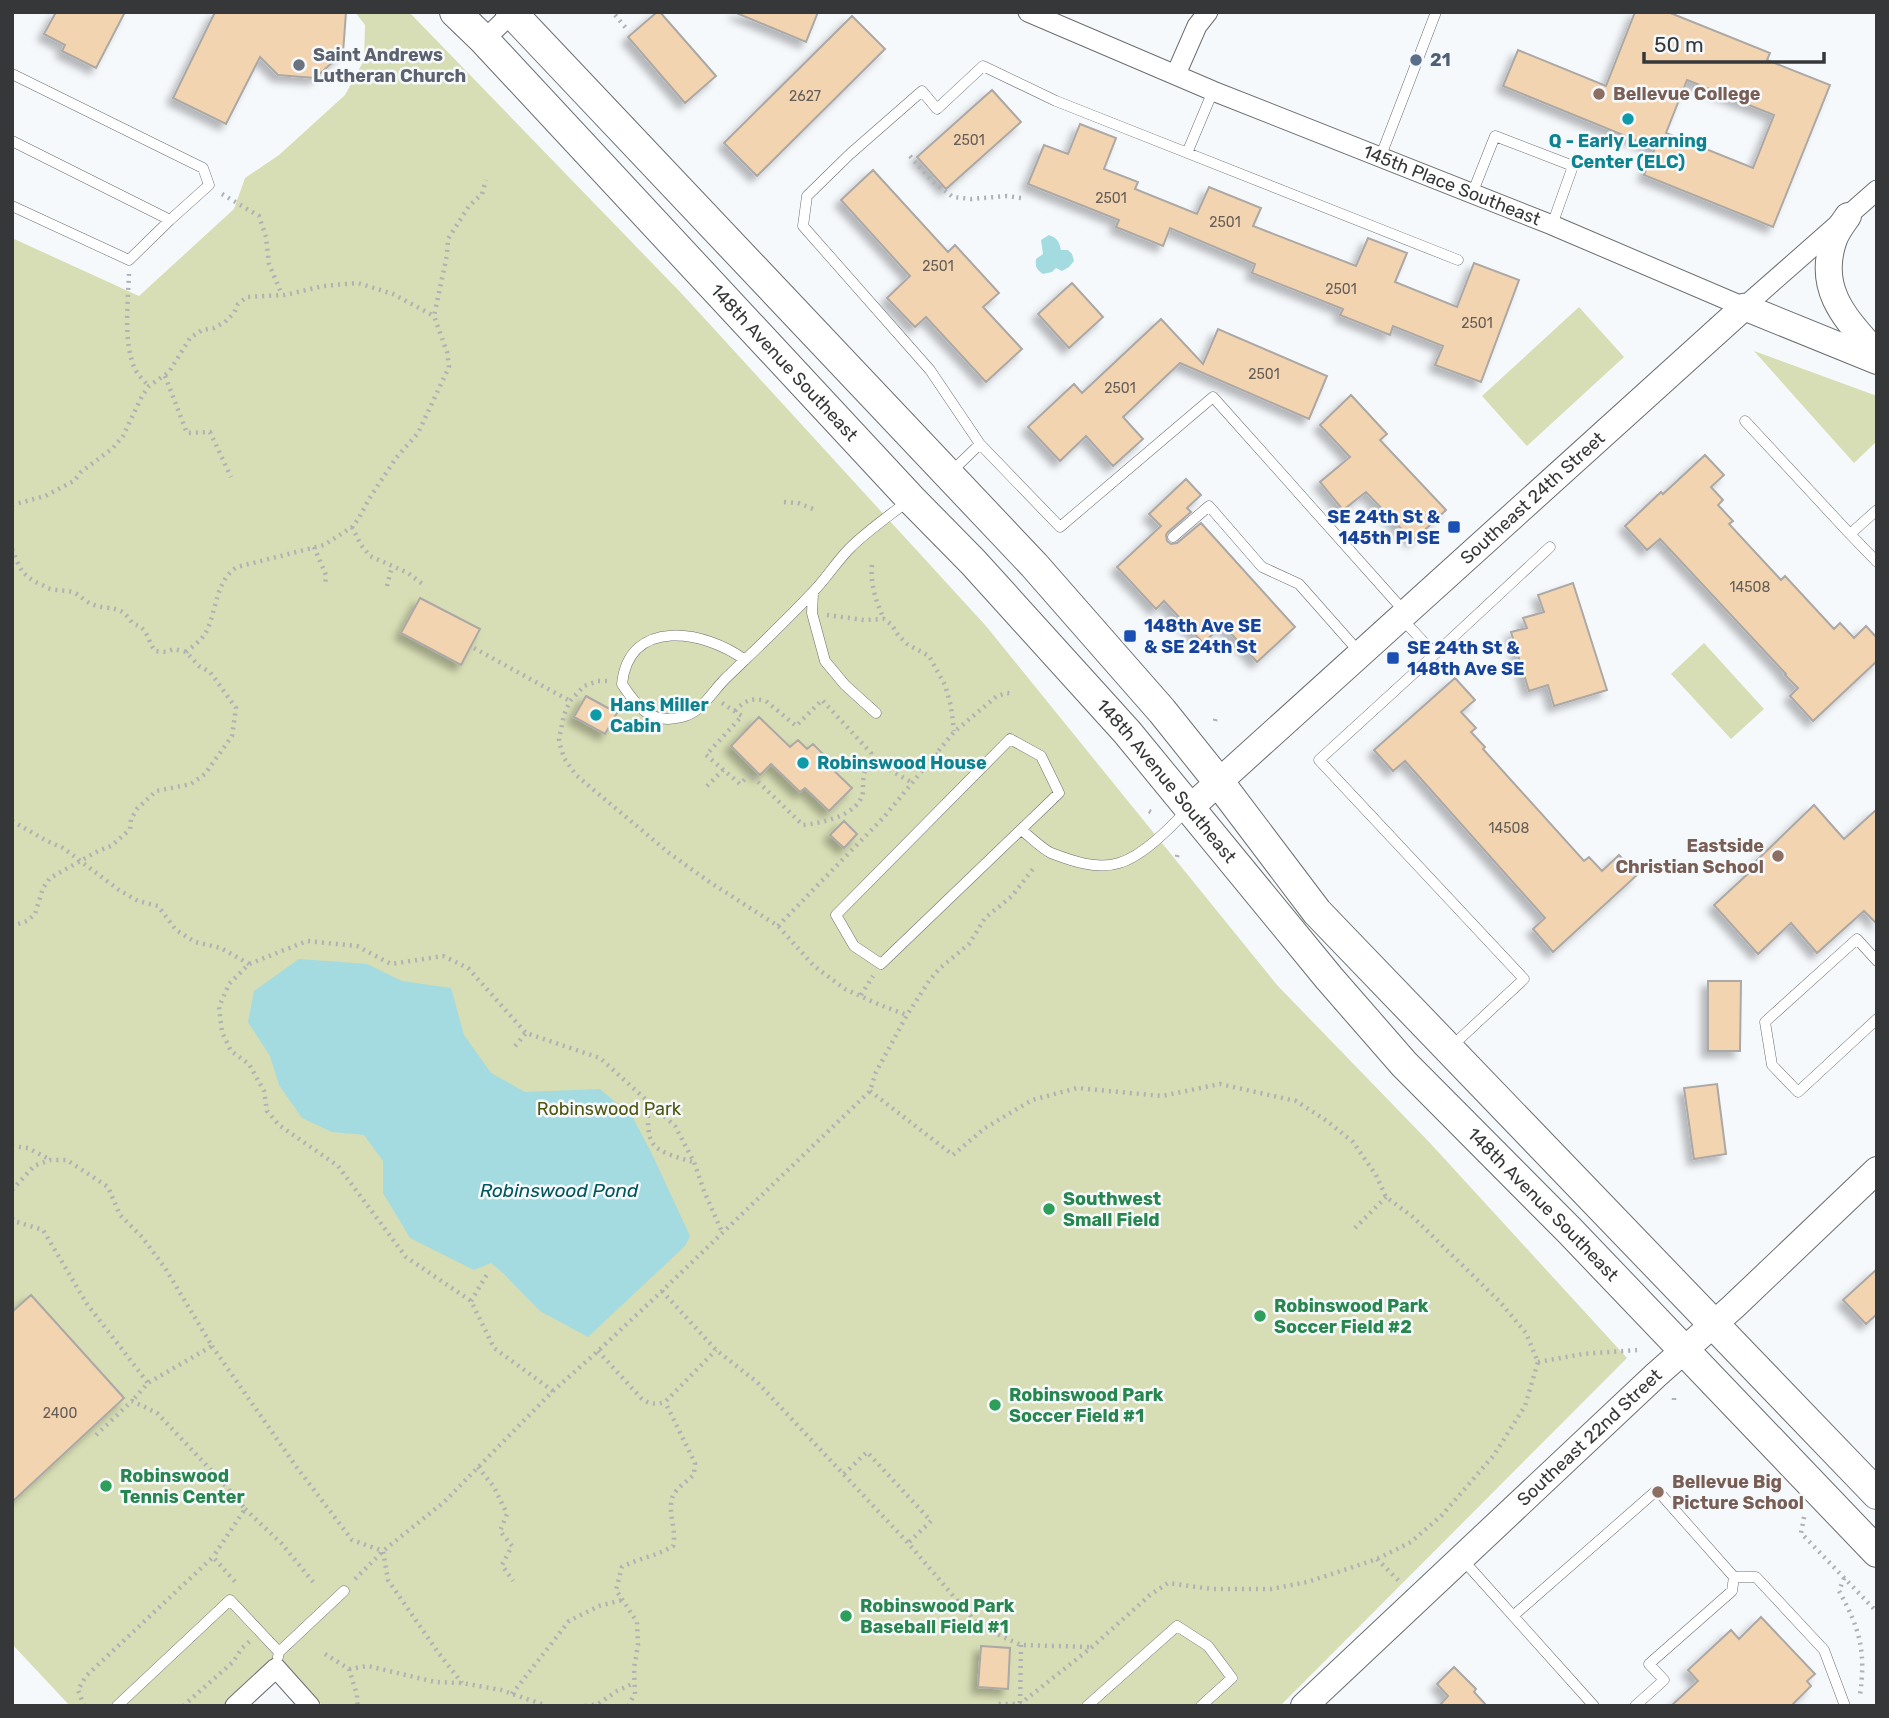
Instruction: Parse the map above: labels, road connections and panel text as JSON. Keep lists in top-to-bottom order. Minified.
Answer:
{"streets":{"main road":["148th Avenue Southeast"],"street":["145th Place Southeast","Southeast 24th Street","Southeast 22nd Street"]},"crossings":[["145th Place Southeast","Southeast 24th Street"],["148th Avenue Southeast","Southeast 24th Street"],["148th Avenue Southeast","Southeast 22nd Street"]],"water":["Robinswood Pond"],"parks":["Robinswood Park"],"places":{"other":["21","Saint Andrews Lutheran Church","Bellevue College","Q - Early Learning Center (ELC)","Hans Miller Cabin","Robinswood House","Eastside Christian School","Southwest Small Field","Robinswood Park Soccer Field #2","Robinswood Park Soccer Field #1","Robinswood Tennis Center","Bellevue Big Picture School","Robinswood Park Baseball Field #1"],"transit":["SE 24th St & 145th Pl SE","148th Ave SE & SE 24th St","SE 24th St & 148th Ave SE"]},"house_numbers":["2627","2501","2501","2501","2501","2501","2501","2501","2501","14508","14508","2400"],"scale_bar":"50 m"}
